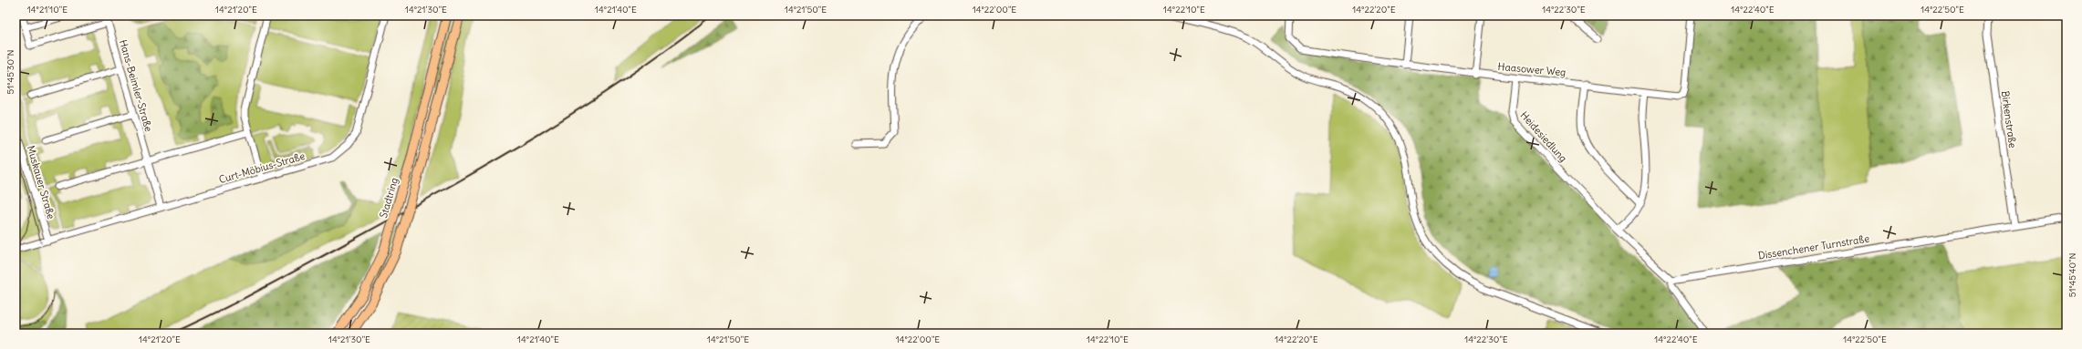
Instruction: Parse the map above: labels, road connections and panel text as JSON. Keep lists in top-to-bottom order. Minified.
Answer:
{"streets":{"main road":["Stadtring"],"street":["Haasower Weg","Hans-Beimler-Straße","Birkenstraße","Heidesiedlung","Curt-Möbius-Straße","Muskauer Straße","Dissenchener Turnstraße"]},"crossings":[["Haasower Weg","Heidesiedlung"],["Hans-Beimler-Straße","Curt-Möbius-Straße"],["Hans-Beimler-Straße","Muskauer Straße"],["Birkenstraße","Dissenchener Turnstraße"],["Heidesiedlung","Dissenchener Turnstraße"],["Curt-Möbius-Straße","Muskauer Straße"]],"coordinates":["14°21'10\"E","14°21'20\"E","14°21'30\"E","14°21'40\"E","14°21'50\"E","14°22'00\"E","14°22'10\"E","14°22'20\"E","14°22'30\"E","14°22'40\"E","14°22'50\"E","51°45'30\"N","51°45'40\"N"]}
